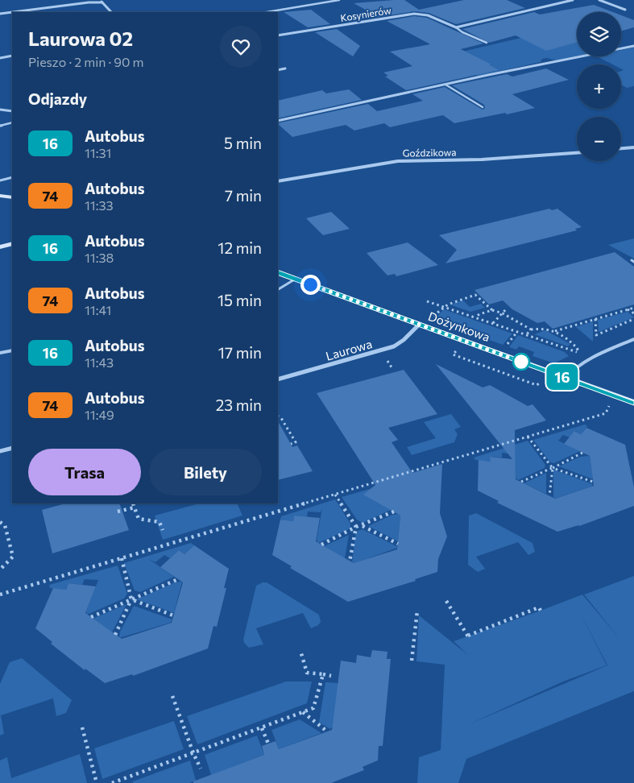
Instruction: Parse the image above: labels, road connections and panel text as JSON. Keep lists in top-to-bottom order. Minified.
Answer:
{"streets":{"street":["Kosynierów","Goździkowa","Dożynkowa","Laurowa"]},"crossings":[["Dożynkowa","Laurowa"]],"lines":["bus line 16"],"page":{"on_map":"16","map_buttons":["+","−"],"heading":[["Laurowa 02","Pieszo · 2 min · 90 m"],"Odjazdy"],"list":[{"mark":"16","name":"Autobus","note":"11:31","value":"5 min"},{"mark":"74","name":"Autobus","note":"11:33","value":"7 min"},{"mark":"16","name":"Autobus","note":"11:38","value":"12 min"},{"mark":"74","name":"Autobus","note":"11:41","value":"15 min"},{"mark":"16","name":"Autobus","note":"11:43","value":"17 min"},{"mark":"74","name":"Autobus","note":"11:49","value":"23 min"}],"buttons":["Trasa","Bilety"]}}
